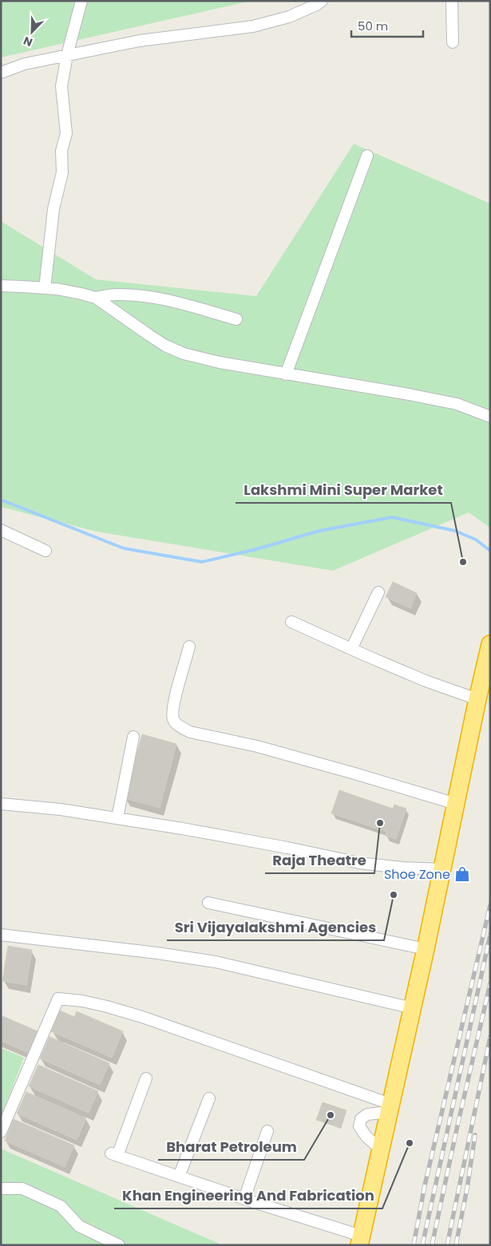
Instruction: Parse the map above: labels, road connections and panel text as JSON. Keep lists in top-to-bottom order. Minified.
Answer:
{"places":{"other":["Lakshmi Mini Super Market","Raja Theatre","Sri Vijayalakshmi Agencies","Bharat Petroleum","Khan Engineering And Fabrication"],"shop":["Shoe Zone"]},"scale_bar":"50 m","north":"bottom left"}
